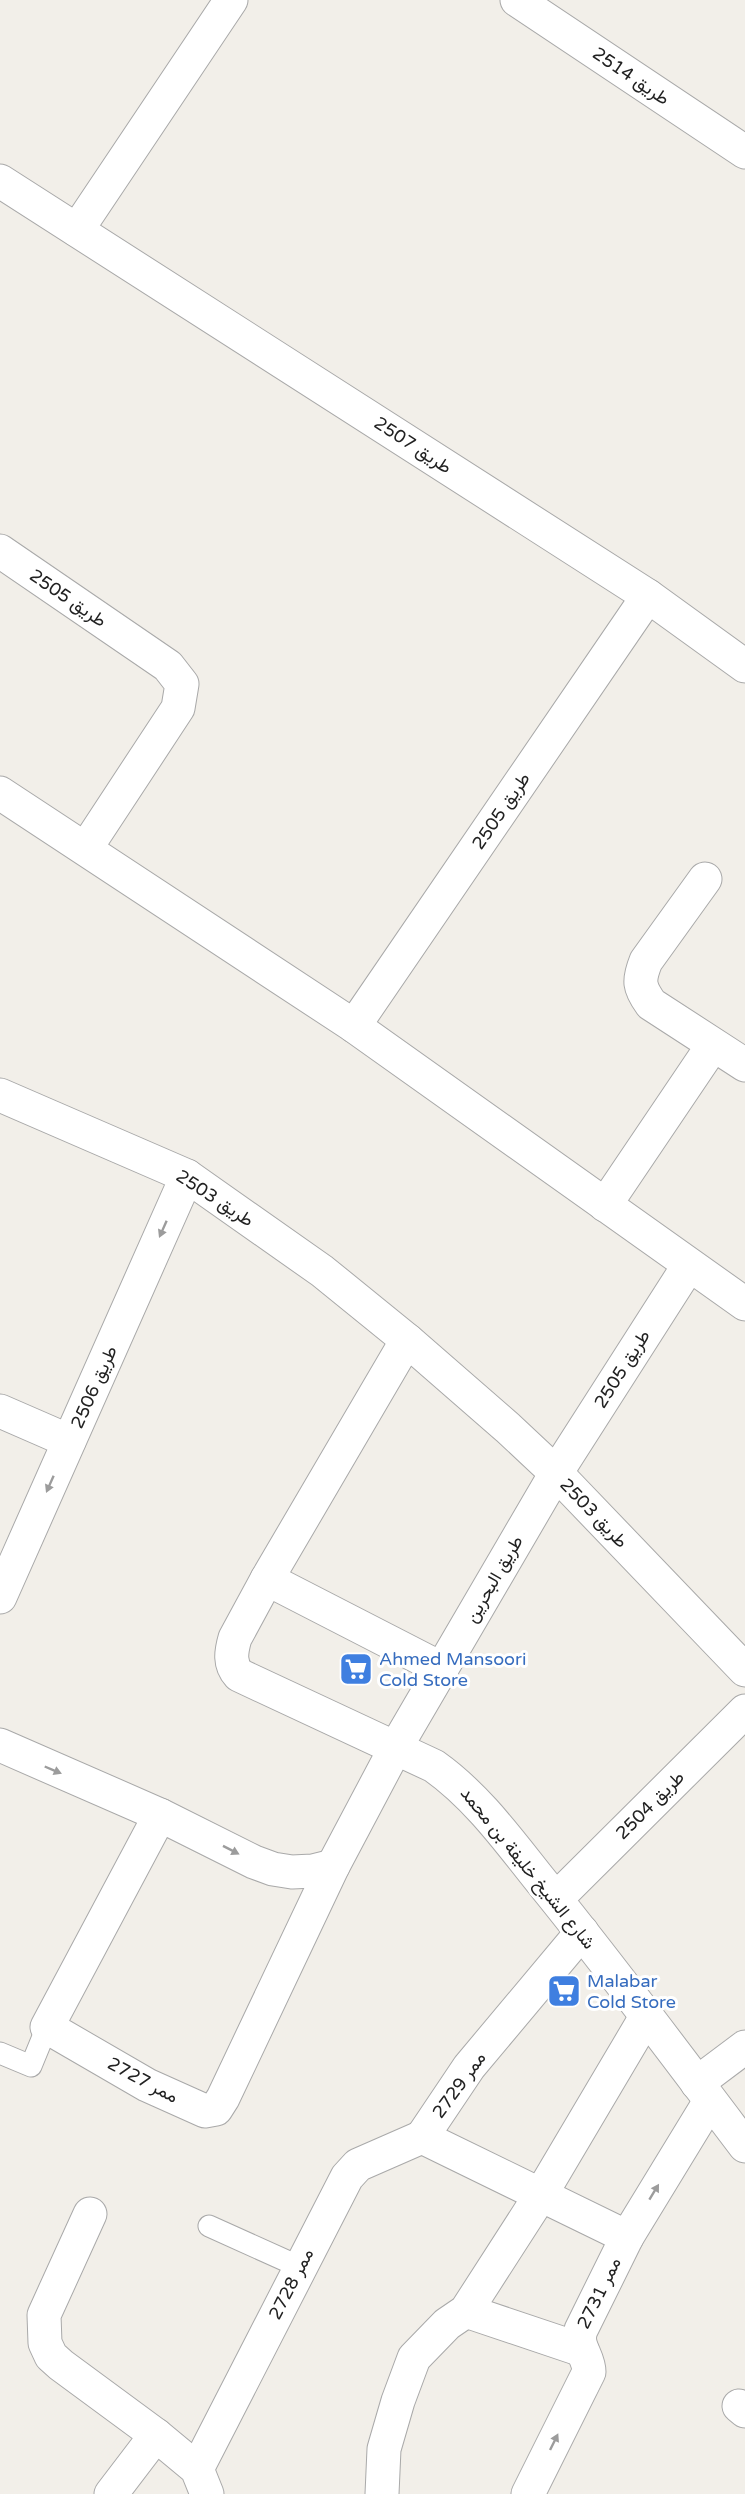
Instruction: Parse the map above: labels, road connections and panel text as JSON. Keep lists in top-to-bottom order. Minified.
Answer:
{"streets":{"street":["طريق 2514","طريق 2507","طريق 2505","طريق 2503","طريق 2506","طريق البحرين","طريق 2504","شارع الشيخ خليفة بن محمد","ممر 2727","ممر 2729","ممر 2728","ممر 2731"]},"crossings":[["طريق 2507","طريق 2505"],["طريق 2505","طريق 2503"],["طريق 2505","طريق البحرين"],["طريق 2503","طريق 2506"],["طريق 2503","طريق البحرين"],["طريق البحرين","شارع الشيخ خليفة بن محمد"],["طريق 2504","شارع الشيخ خليفة بن محمد"],["شارع الشيخ خليفة بن محمد","ممر 2729"],["شارع الشيخ خليفة بن محمد","ممر 2731"],["ممر 2729","ممر 2728"],["ممر 2729","ممر 2731"]],"places":{"supermarket":["Ahmed Mansoori Cold Store","Malabar Cold Store"]}}
